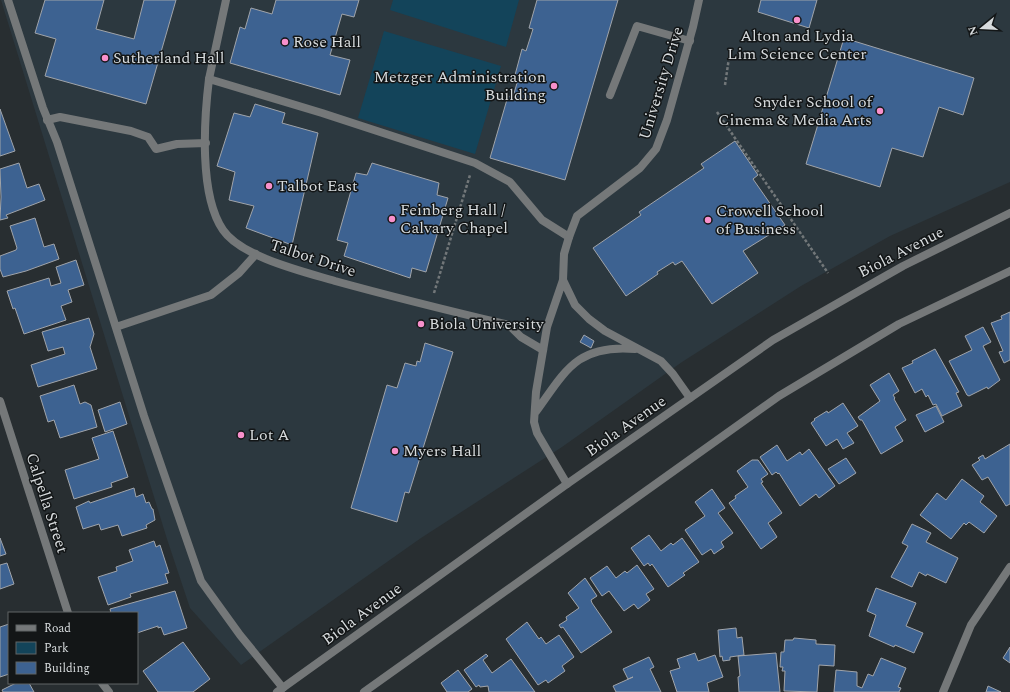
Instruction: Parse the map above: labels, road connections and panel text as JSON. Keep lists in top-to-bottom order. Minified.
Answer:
{"streets":{"street":["University Drive","Biola Avenue","Talbot Drive","Calpella Street"]},"crossings":[["University Drive","Biola Avenue"],["University Drive","Talbot Drive"]],"places":["Alton and Lydia Lim Science Center","Rose Hall","Sutherland Hall","Metzger Administration Building","Snyder School of Cinema & Media Arts","Talbot East","Feinberg Hall / Calvary Chapel","Crowell School of Business","Biola University","Lot A","Myers Hall"],"legend":["Road","Park","Building"],"north":"left"}
